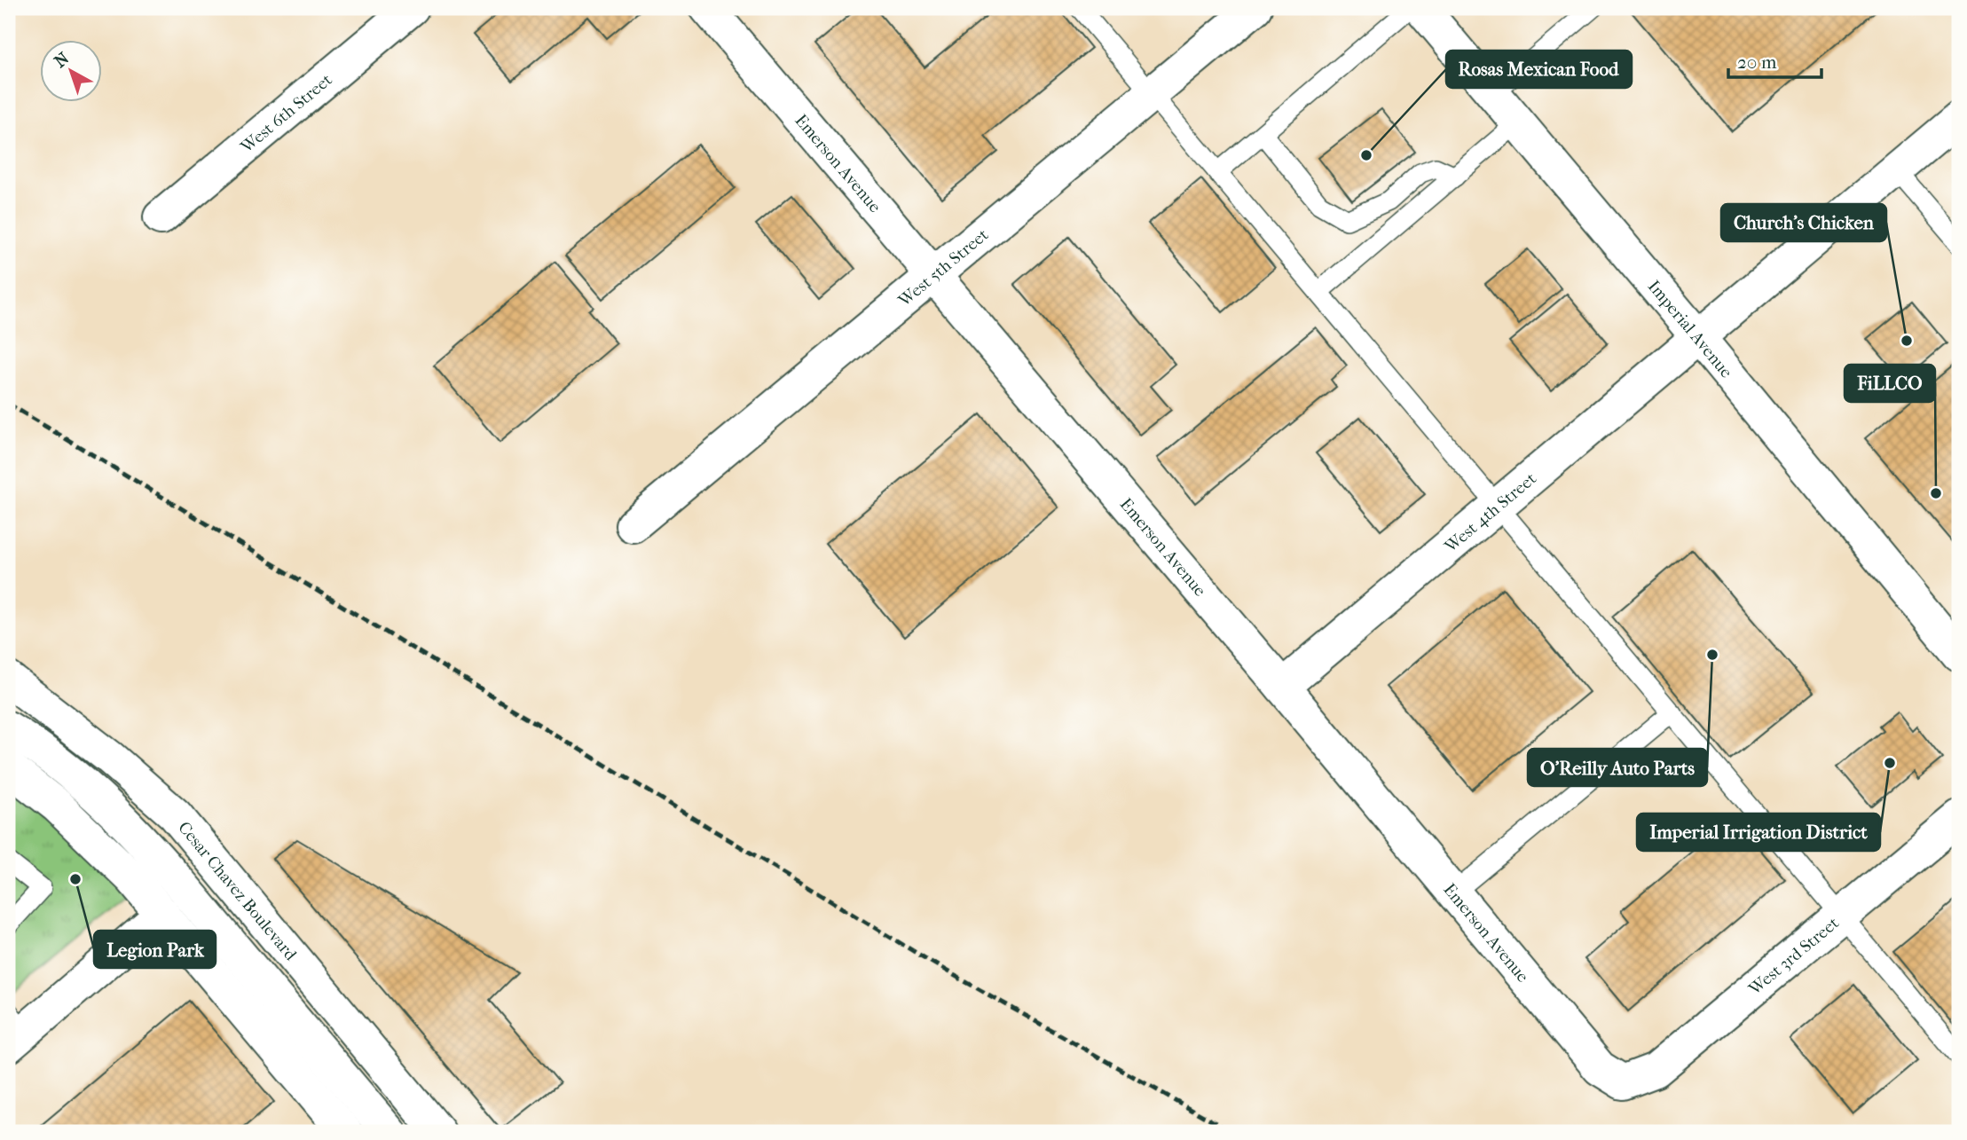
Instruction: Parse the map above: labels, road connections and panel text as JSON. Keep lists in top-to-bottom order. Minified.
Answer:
{"streets":{"main road":["West 6th Street","Emerson Avenue","West 5th Street","Imperial Avenue","West 4th Street","Cesar Chavez Boulevard","West 3rd Street"]},"crossings":[["Emerson Avenue","West 5th Street"],["Emerson Avenue","West 4th Street"],["Emerson Avenue","West 3rd Street"],["Imperial Avenue","West 4th Street"]],"places":["Rosas Mexican Food","Church's Chicken","FiLLCO","O'Reilly Auto Parts","Imperial Irrigation District","Legion Park"],"scale_bar":"20 m","north":"top left"}
